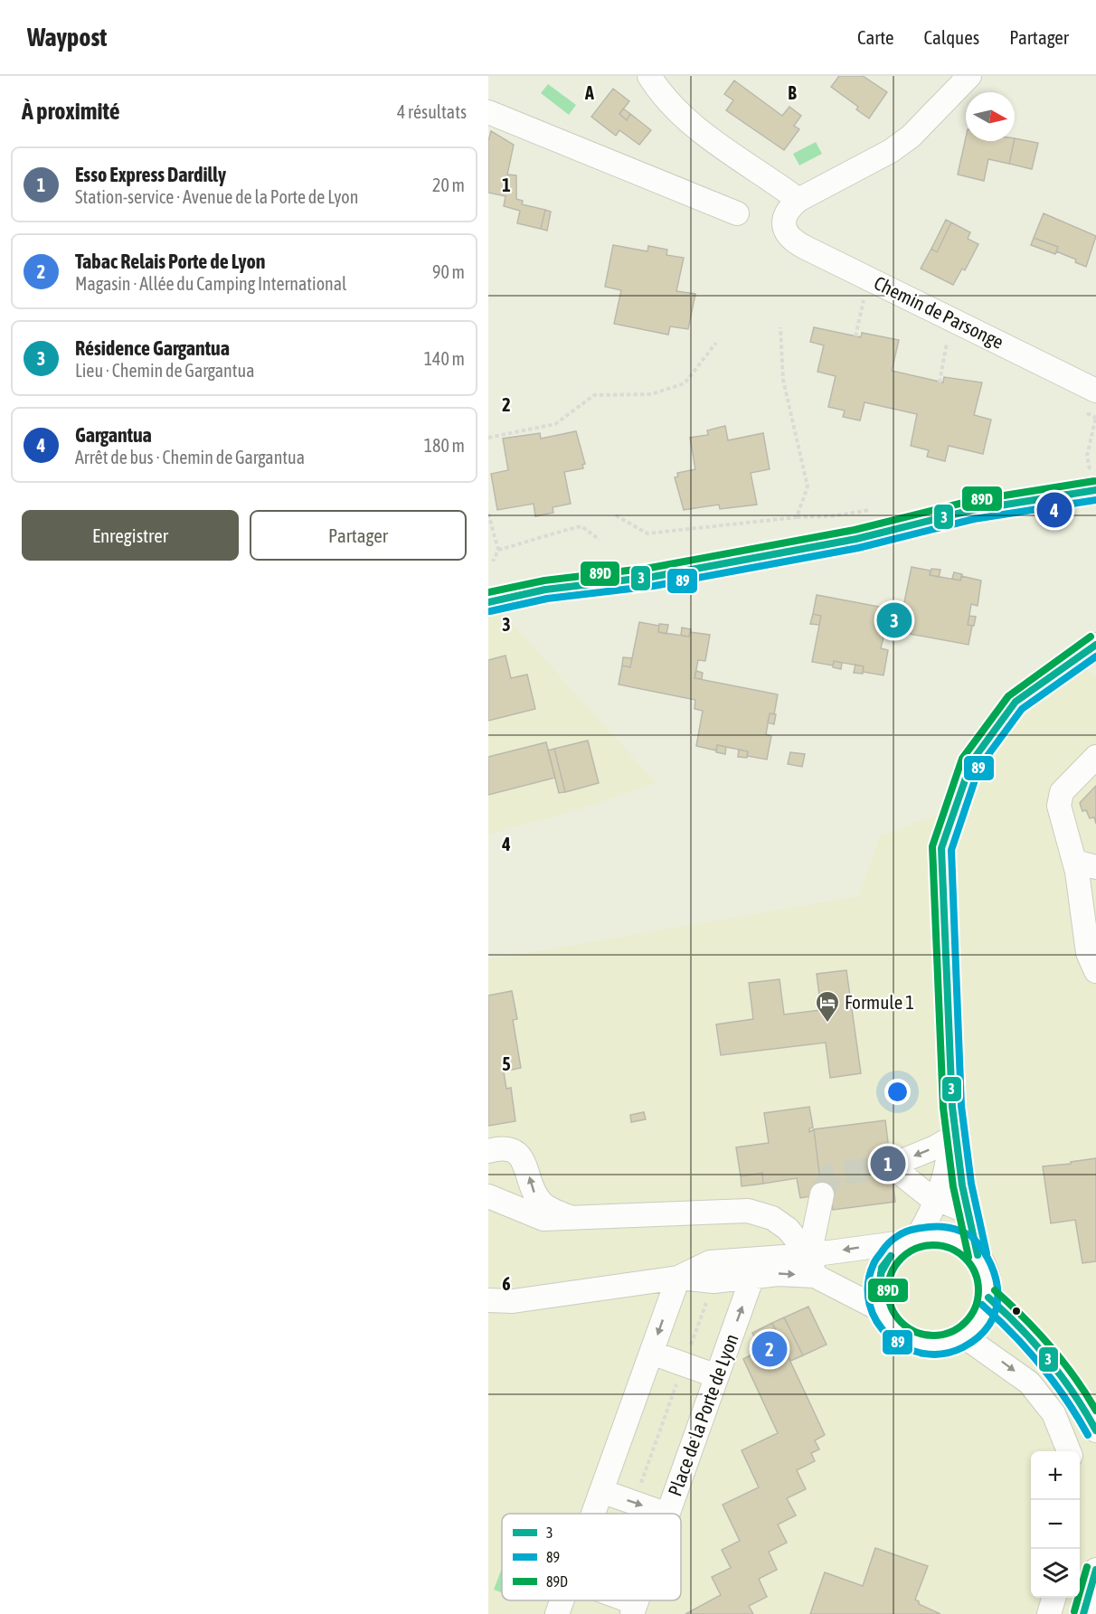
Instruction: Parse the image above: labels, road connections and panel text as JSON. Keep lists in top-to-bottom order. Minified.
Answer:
{"streets":{"street":["Chemin de Parsonge","Place de la Porte de Lyon"]},"places":{"hotel":["Formule 1"]},"lines":["transit line 89D","transit line 3","transit line 89"],"legend":["3","89","89D"],"north":"right","page":{"header":"Waypost","nav":["Carte","Calques","Partager"],"heading":["À proximité","4 résultats"],"list":[{"mark":"1","name":"Esso Express Dardilly","note":"Station-service · Avenue de la Porte de Lyon","value":"20 m"},{"mark":"2","name":"Tabac Relais Porte de Lyon","note":"Magasin · Allée du Camping International","value":"90 m"},{"mark":"3","name":"Résidence Gargantua","note":"Lieu · Chemin de Gargantua","value":"140 m"},{"mark":"4","name":"Gargantua","note":"Arrêt de bus · Chemin de Gargantua","value":"180 m"}],"pins":["4","3","1","2"],"buttons":["Enregistrer","Partager"],"map_buttons":["+","−"]},"grid":{"columns":["A","B"],"rows":["1","2","3","4","5","6"]}}
